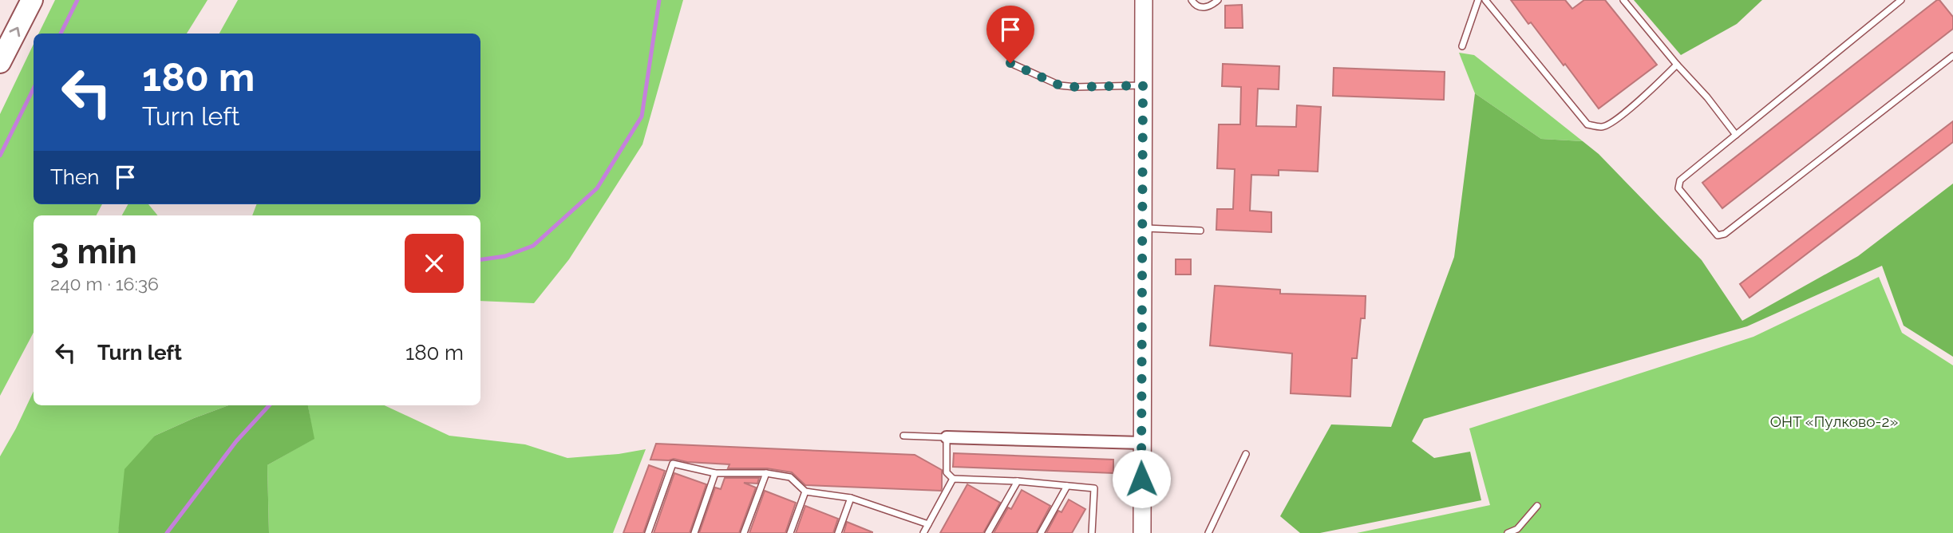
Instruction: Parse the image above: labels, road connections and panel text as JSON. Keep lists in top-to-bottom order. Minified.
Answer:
{"parks":["ОНТ «Пулково-2»"],"page":{"turn":["180 m","Turn left"],"then":"Then","heading":["3 min","240 m · 16:36"],"list":[{"name":"Turn left","value":"180 m"}]}}
